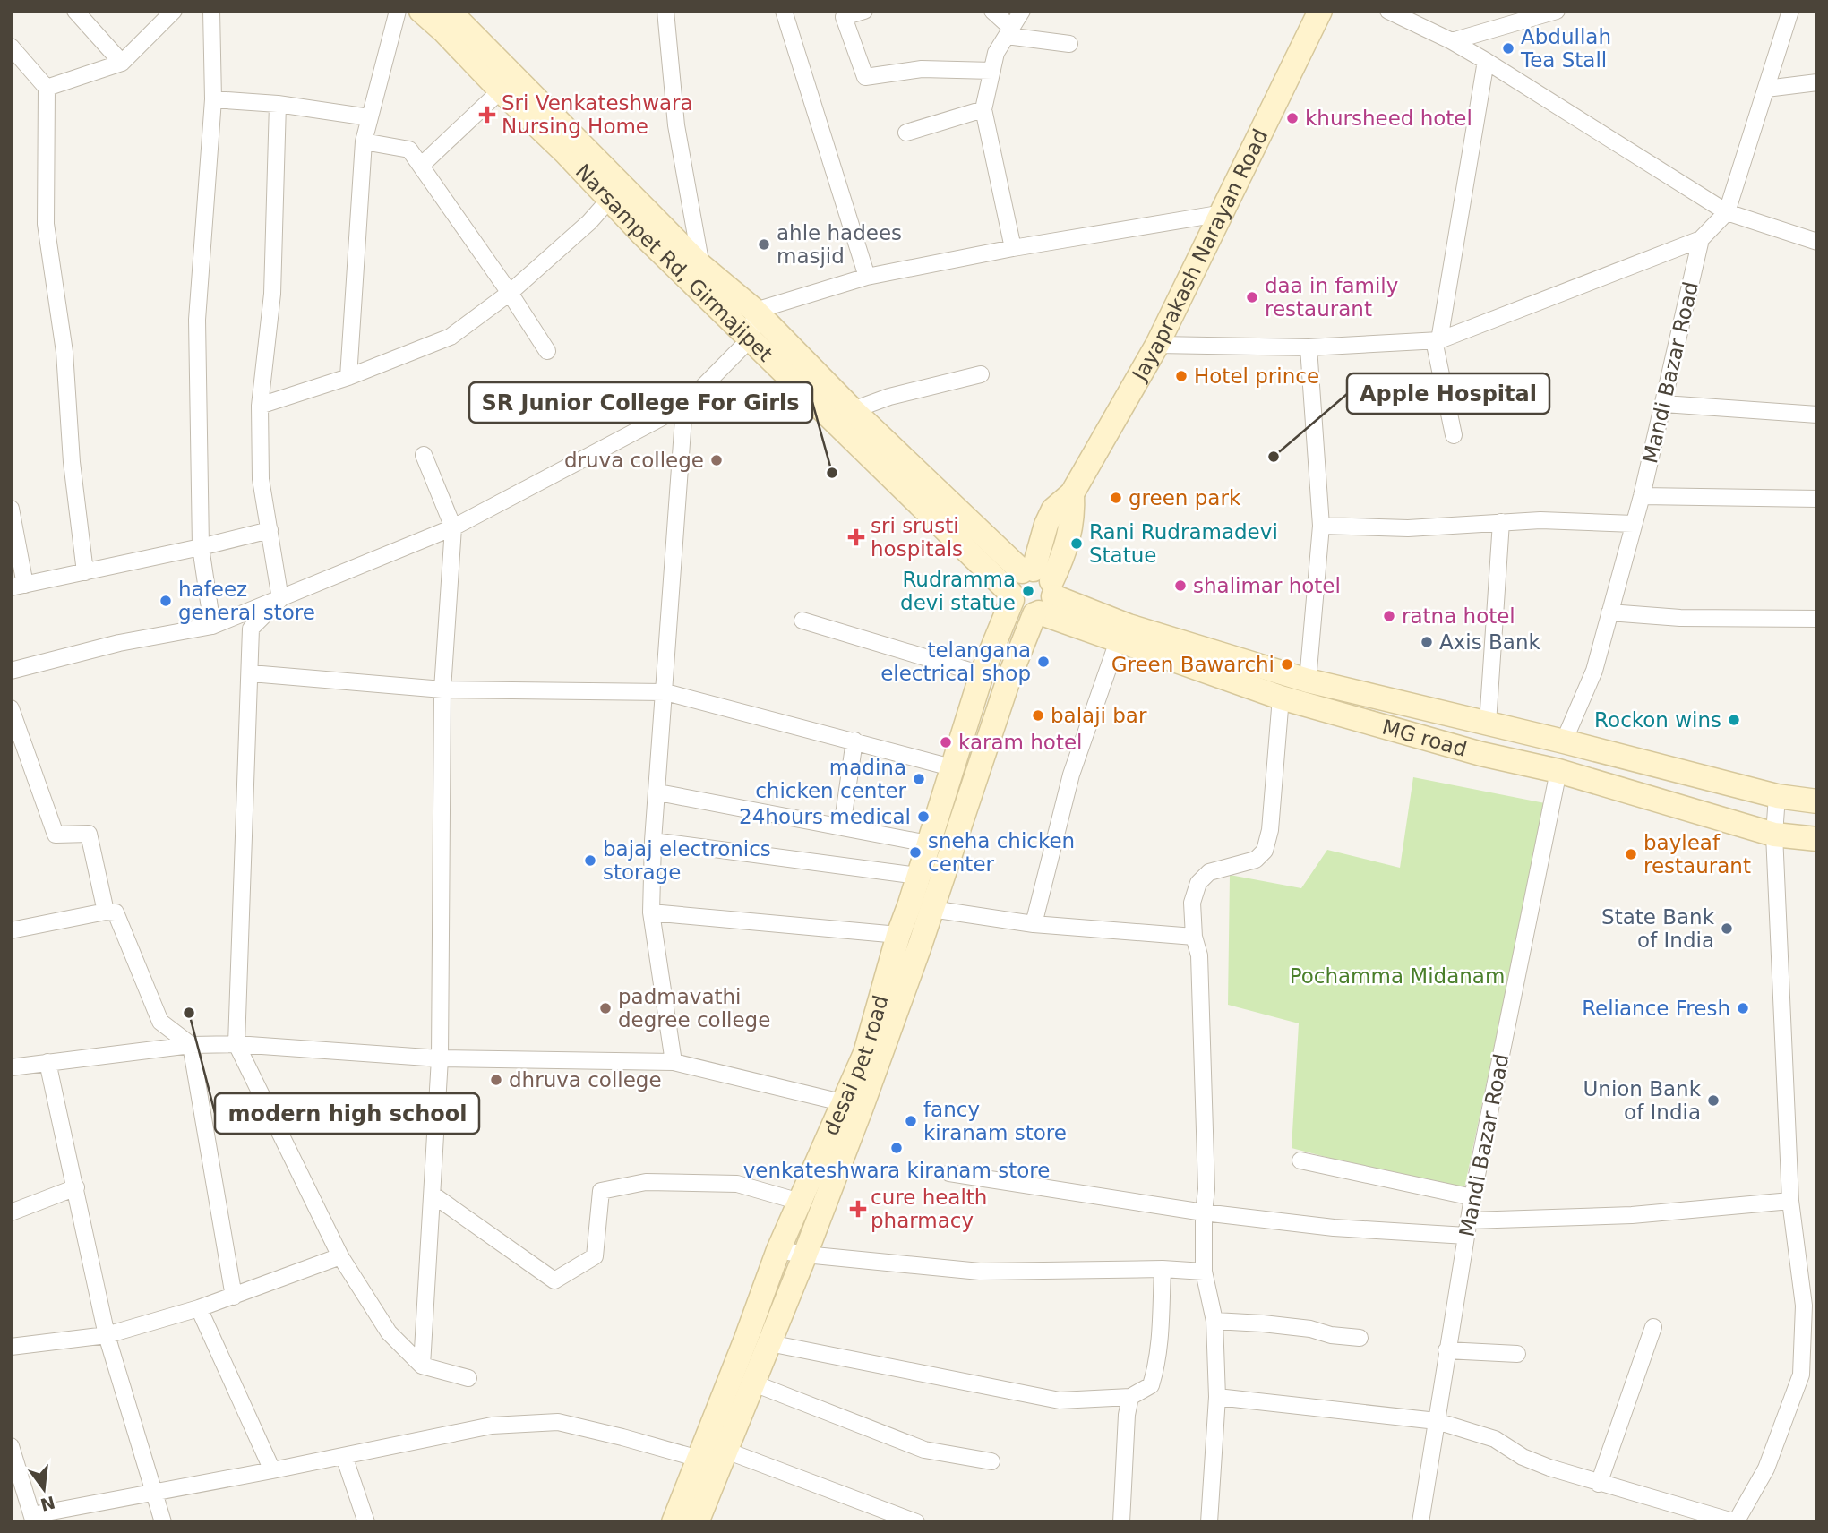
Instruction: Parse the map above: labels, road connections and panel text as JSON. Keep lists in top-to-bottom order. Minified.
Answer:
{"streets":{"main road":["Jayaprakash Narayan Road","Narsampet Rd, Girmajipet","MG road","desai pet road"],"street":["Mandi Bazar Road"]},"crossings":[["Jayaprakash Narayan Road","Narsampet Rd, Girmajipet"],["Jayaprakash Narayan Road","MG road"],["Jayaprakash Narayan Road","desai pet road"],["Narsampet Rd, Girmajipet","MG road"],["Narsampet Rd, Girmajipet","desai pet road"],["Mandi Bazar Road","MG road"],["MG road","desai pet road"]],"parks":["Pochamma Midanam"],"places":{"other":["Abdullah Tea Stall","khursheed hotel","ahle hadees masjid","daa in family restaurant","Hotel prince","Apple Hospital","druva college","SR Junior College For Girls","green park","Rani Rudramadevi Statue","shalimar hotel","Rudramma devi statue","hafeez general store","ratna hotel","Axis Bank","telangana electrical shop","Green Bawarchi","balaji bar","Rockon wins","karam hotel","madina chicken center","24hours medical","sneha chicken center","bayleaf restaurant","bajaj electronics storage","State Bank of India","padmavathi degree college","Reliance Fresh","modern high school","dhruva college","Union Bank of India","fancy kiranam store","venkateshwara kiranam store"],"health":["Sri Venkateshwara Nursing Home","sri srusti hospitals","cure health pharmacy"]},"north":"bottom"}
